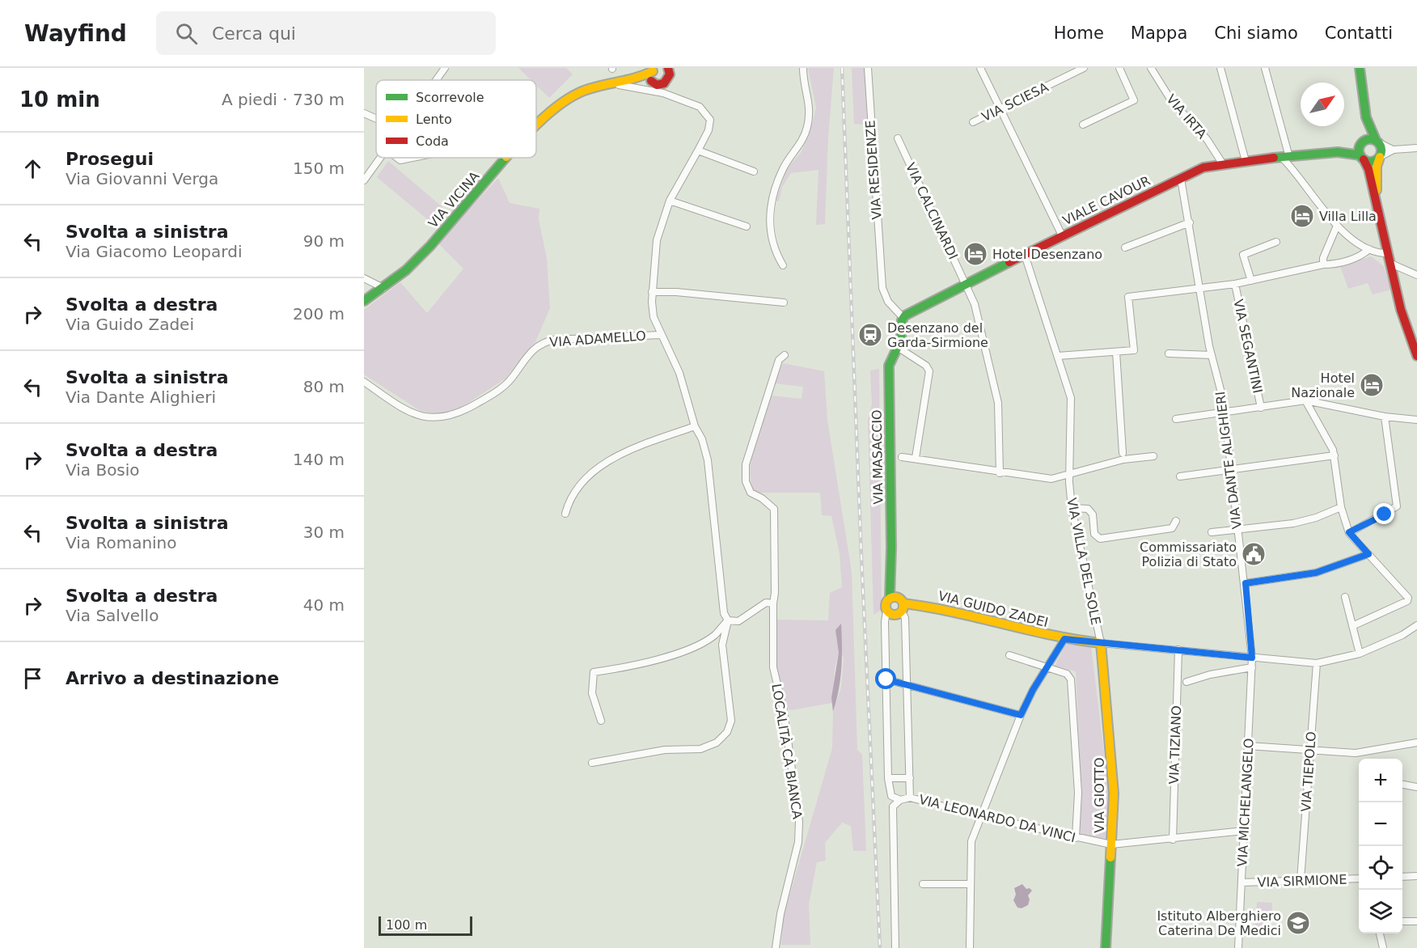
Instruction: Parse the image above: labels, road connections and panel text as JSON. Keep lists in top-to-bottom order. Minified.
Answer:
{"streets":{"street":["VIA SCIESA","VIA IRTA","VIA RESIDENZE","VIA VICINA","VIALE CAVOUR","VIA CALCINARDI","VIA ADAMELLO","VIA SEGANTINI","VIA MASACCIO","VIA DANTE ALIGHIERI","VIA VILLA DEL SOLE","VIA GUIDO ZADEI","VIA TIZIANO","LOCALITÀ CÀ BIANCA","VIA TIEPOLO","VIA GIOTTO","VIA MICHELANGELO","VIA LEONARDO DA VINCI","VIA SIRMIONE"]},"crossings":[["VIA IRTA","VIALE CAVOUR"],["VIA RESIDENZE","VIALE CAVOUR"],["VIA RESIDENZE","VIA MASACCIO"],["VIALE CAVOUR","VIA CALCINARDI"],["VIALE CAVOUR","VIA MASACCIO"],["VIALE CAVOUR","VIA DANTE ALIGHIERI"],["VIALE CAVOUR","VIA VILLA DEL SOLE"],["VIA MASACCIO","VIA GUIDO ZADEI"],["VIA DANTE ALIGHIERI","VIA GUIDO ZADEI"],["VIA DANTE ALIGHIERI","VIA MICHELANGELO"],["VIA VILLA DEL SOLE","VIA GUIDO ZADEI"],["VIA VILLA DEL SOLE","VIA GIOTTO"],["VIA GUIDO ZADEI","VIA TIZIANO"],["VIA GUIDO ZADEI","VIA TIEPOLO"],["VIA GUIDO ZADEI","VIA GIOTTO"],["VIA GUIDO ZADEI","VIA MICHELANGELO"],["VIA TIZIANO","VIA LEONARDO DA VINCI"],["VIA TIEPOLO","VIA SIRMIONE"],["VIA GIOTTO","VIA LEONARDO DA VINCI"],["VIA MICHELANGELO","VIA LEONARDO DA VINCI"],["VIA MICHELANGELO","VIA SIRMIONE"]],"places":{"hotel":["Villa Lilla","Hotel Desenzano","Hotel Nazionale"],"station":["Desenzano del Garda-Sirmione"],"public building":["Commissariato Polizia di Stato"],"school or university":["Istituto Alberghiero Caterina De Medici"]},"legend":["Scorrevole","Lento","Coda"],"scale_bar":"100 m","north":"top right","page":{"header":"Wayfind","search":"Cerca qui","nav":["Home","Mappa","Chi siamo","Contatti"],"heading":["10 min","A piedi · 730 m"],"list":[["Prosegui","Via Giovanni Verga","150 m"],["Svolta a sinistra","Via Giacomo Leopardi","90 m"],["Svolta a destra","Via Guido Zadei","200 m"],["Svolta a sinistra","Via Dante Alighieri","80 m"],["Svolta a destra","Via Bosio","140 m"],["Svolta a sinistra","Via Romanino","30 m"],["Svolta a destra","Via Salvello","40 m"],"Arrivo a destinazione"],"map_buttons":["+","−"],"scale":"100 m"}}
